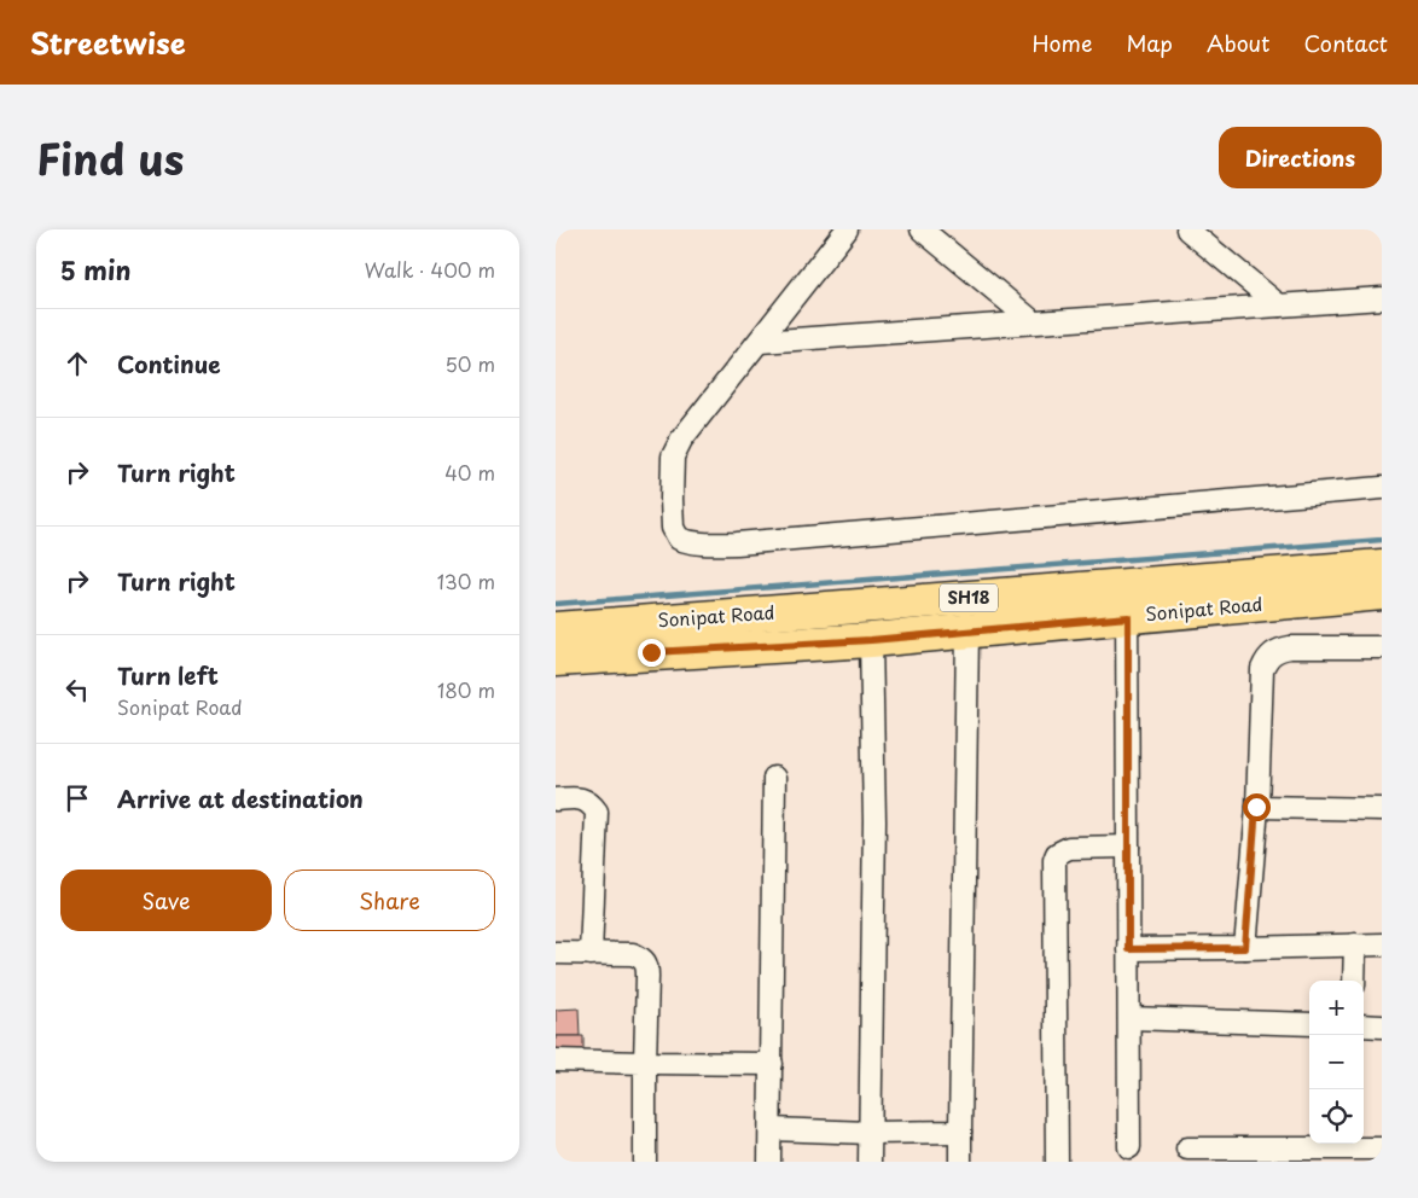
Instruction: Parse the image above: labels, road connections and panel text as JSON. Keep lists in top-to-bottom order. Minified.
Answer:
{"streets":{"main road":["SH18","Sonipat Road"]},"page":{"header":"Streetwise","nav":["Home","Map","About","Contact"],"title":"Find us","buttons":["Directions",["Save","Share"]],"heading":["5 min","Walk · 400 m"],"list":[["Continue","50 m"],["Turn right","40 m"],["Turn right","130 m"],["Turn left","Sonipat Road","180 m"],"Arrive at destination"],"map_buttons":["+","−"]}}
